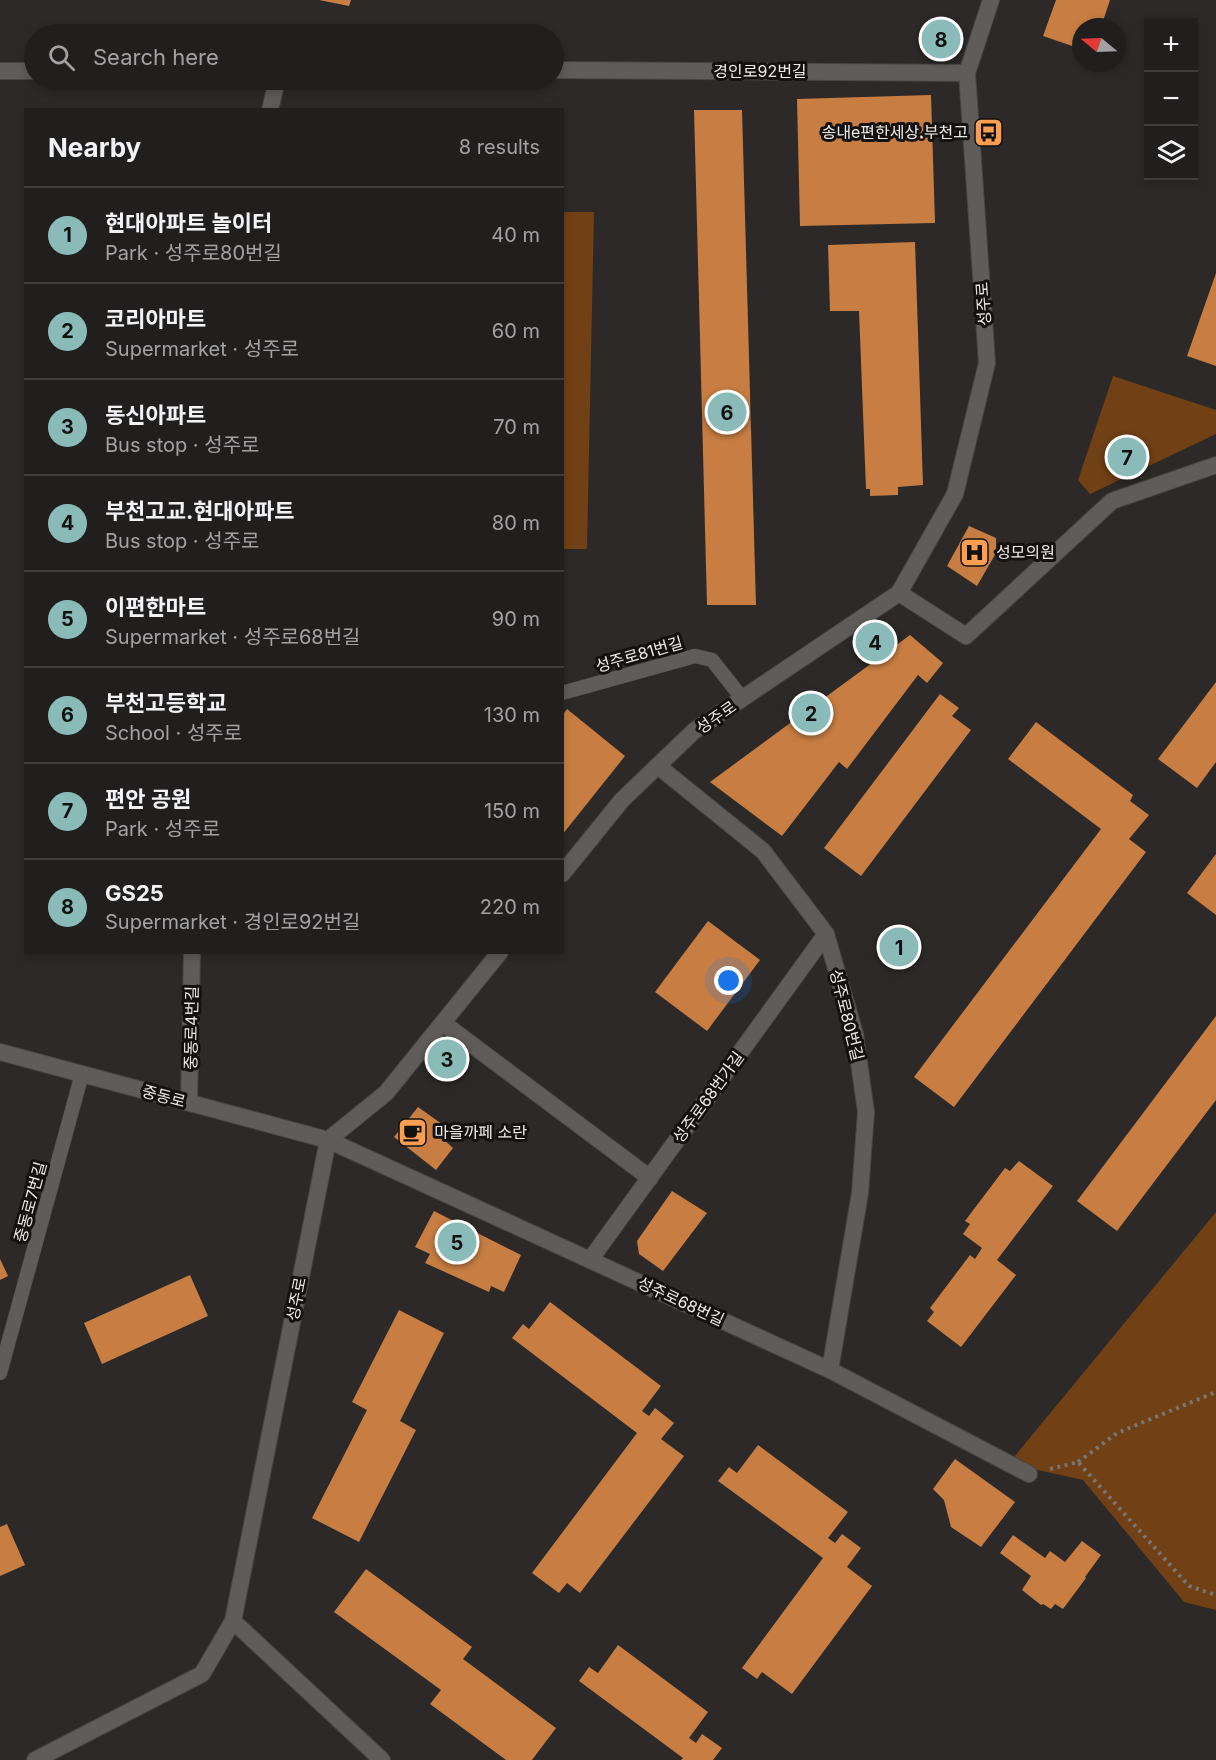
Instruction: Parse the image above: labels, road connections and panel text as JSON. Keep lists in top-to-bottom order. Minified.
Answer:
{"streets":{"street":["경인로92번길","성주로","성주로80번길","중동로4번길","중동로","성주로68번가길","성주로68번길"],"lane":["성주로81번길","중동로7번길"]},"crossings":[["경인로92번길","성주로"],["성주로","성주로81번길"],["성주로","성주로80번길"],["성주로","중동로"],["성주로","성주로68번길"],["성주로80번길","성주로68번가길"],["성주로80번길","성주로68번길"],["중동로4번길","중동로"],["중동로","중동로7번길"],["중동로","성주로68번길"],["성주로68번가길","성주로68번길"]],"places":{"bus stop":["송내e편한세상.부천고"],"hospital":["성모의원"],"cafe":["마을까페 소란"]},"north":"left","page":{"pins":["8","6","7","4","2","1","3","5"],"map_buttons":["+","−"],"search":"Search here","heading":["Nearby","8 results"],"list":[{"mark":"1","name":"현대아파트 놀이터","note":"Park · 성주로80번길","value":"40 m"},{"mark":"2","name":"코리아마트","note":"Supermarket · 성주로","value":"60 m"},{"mark":"3","name":"동신아파트","note":"Bus stop · 성주로","value":"70 m"},{"mark":"4","name":"부천고교.현대아파트","note":"Bus stop · 성주로","value":"80 m"},{"mark":"5","name":"이편한마트","note":"Supermarket · 성주로68번길","value":"90 m"},{"mark":"6","name":"부천고등학교","note":"School · 성주로","value":"130 m"},{"mark":"7","name":"편안 공원","note":"Park · 성주로","value":"150 m"},{"mark":"8","name":"GS25","note":"Supermarket · 경인로92번길","value":"220 m"}]}}
